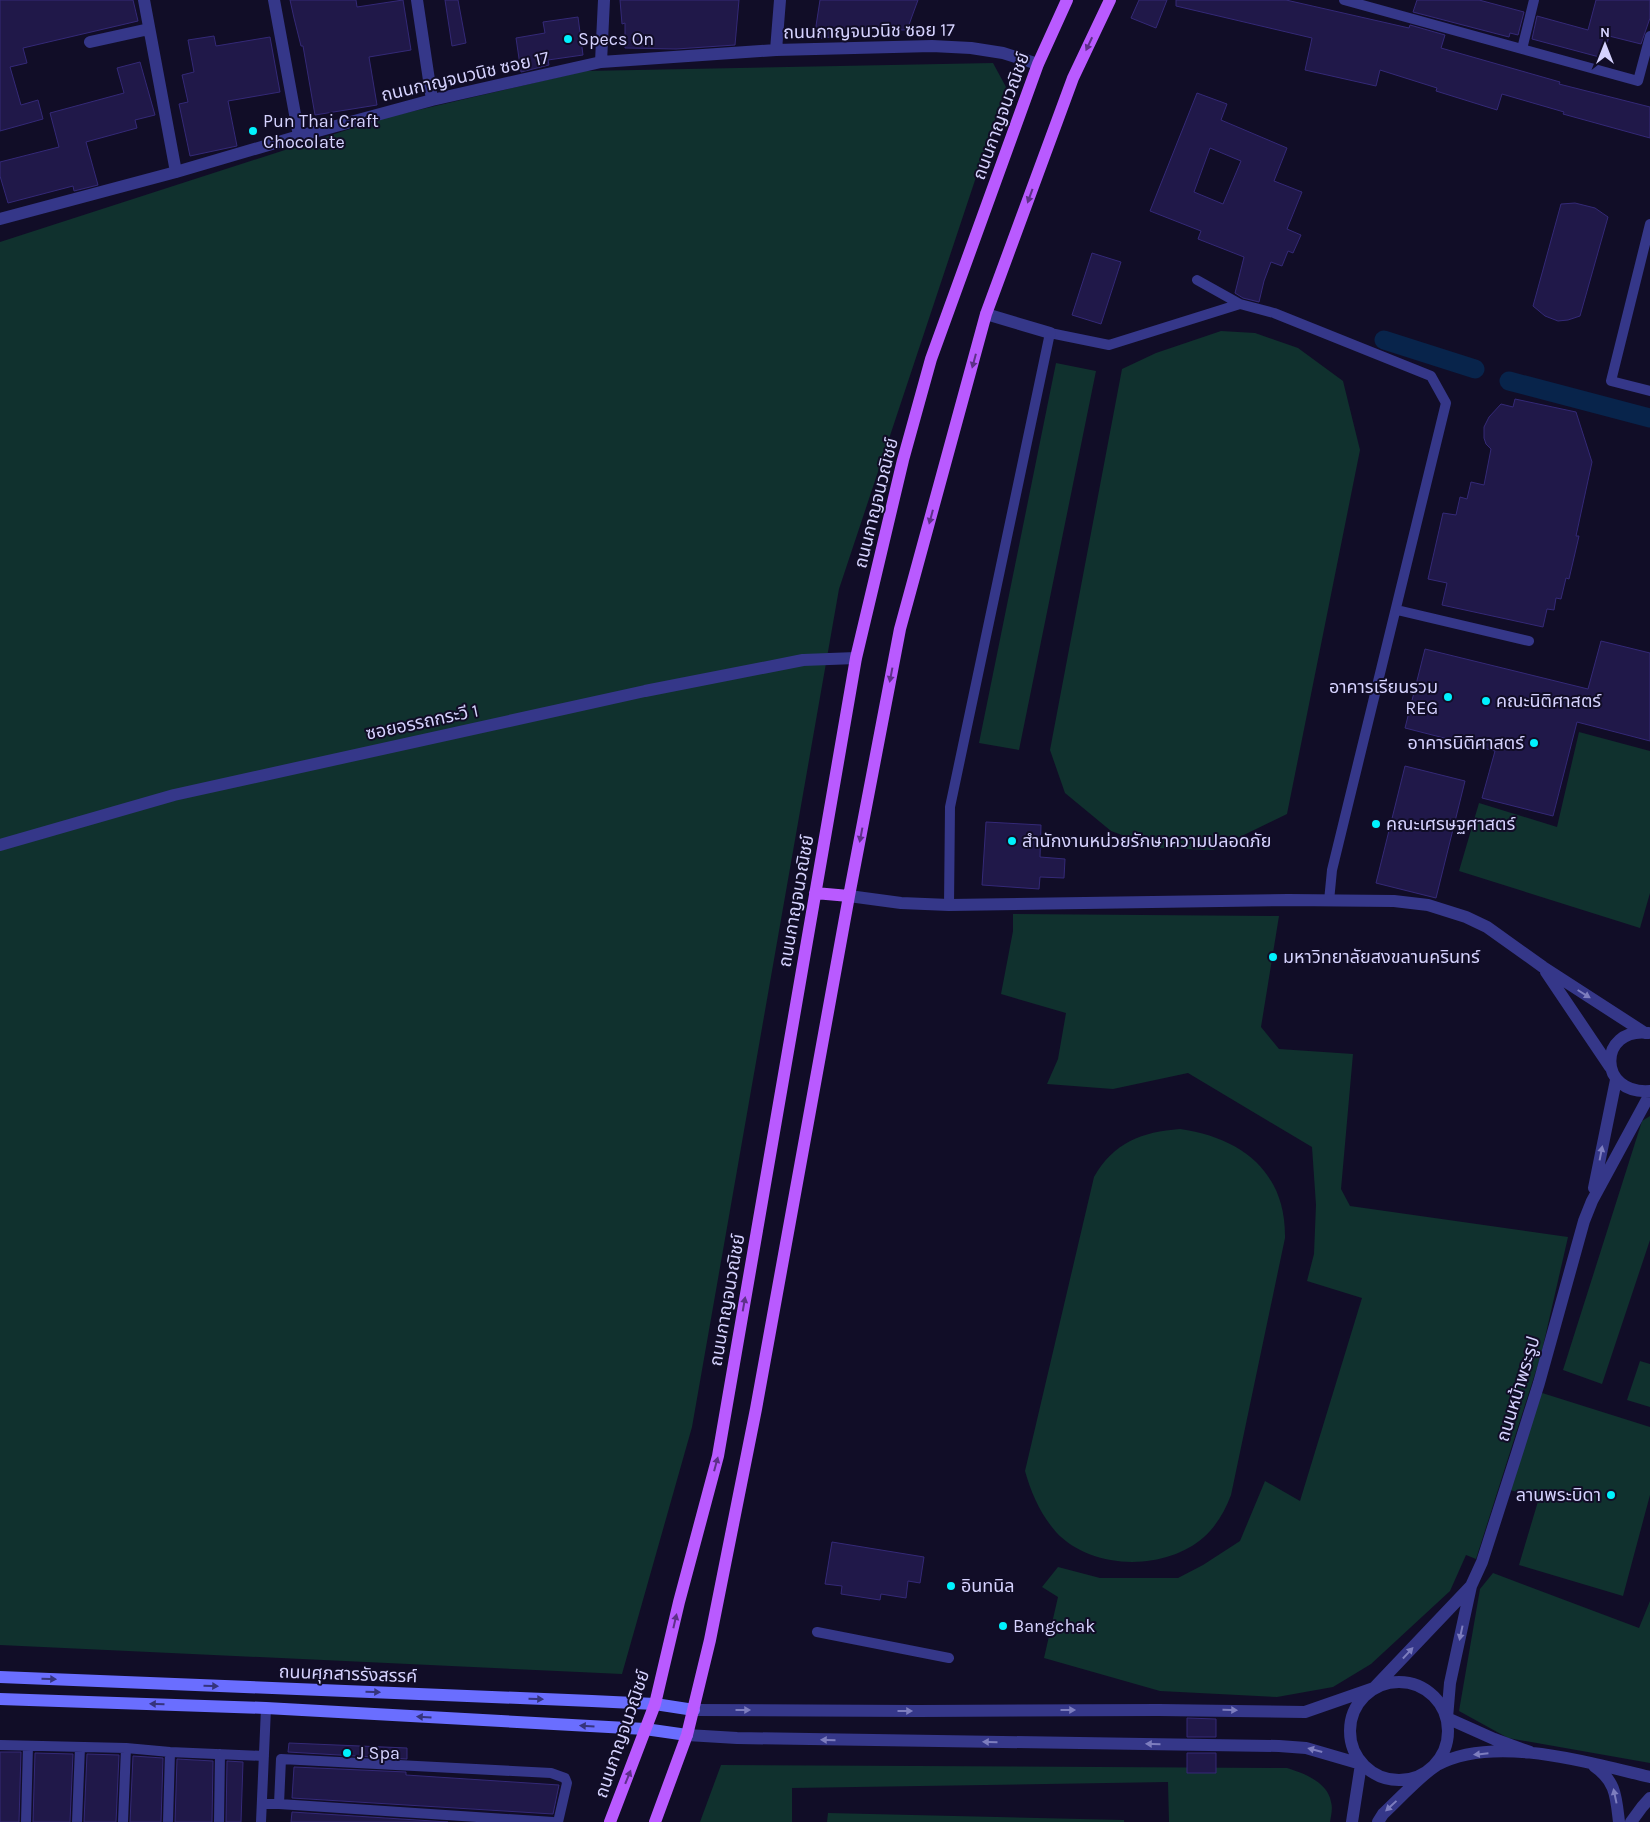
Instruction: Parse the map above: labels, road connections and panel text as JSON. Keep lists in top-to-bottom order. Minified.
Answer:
{"streets":{"main road":["ถนนกาญจนวณิชย์"],"street":["ถนนกาญจนวนิช ซอย 17","ซอยอรรถกระวี 1","ถนนหน้าพระรูป","ถนนศุภสารรังสรรค์"]},"crossings":[["ถนนกาญจนวนิช ซอย 17","ถนนกาญจนวณิชย์"],["ถนนกาญจนวณิชย์","ซอยอรรถกระวี 1"],["ถนนกาญจนวณิชย์","ถนนศุภสารรังสรรค์"]],"places":["Specs On","Pun Thai Craft Chocolate","อาคารเรียนรวม REG","คณะนิติศาสตร์","อาคารนิติศาสตร์","คณะเศรษฐศาสตร์","สำนักงานหน่วยรักษาความปลอดภัย","มหาวิทยาลัยสงขลานครินทร์","ลานพระบิดา","อินทนิล","Bangchak","J Spa"],"north":"top"}
